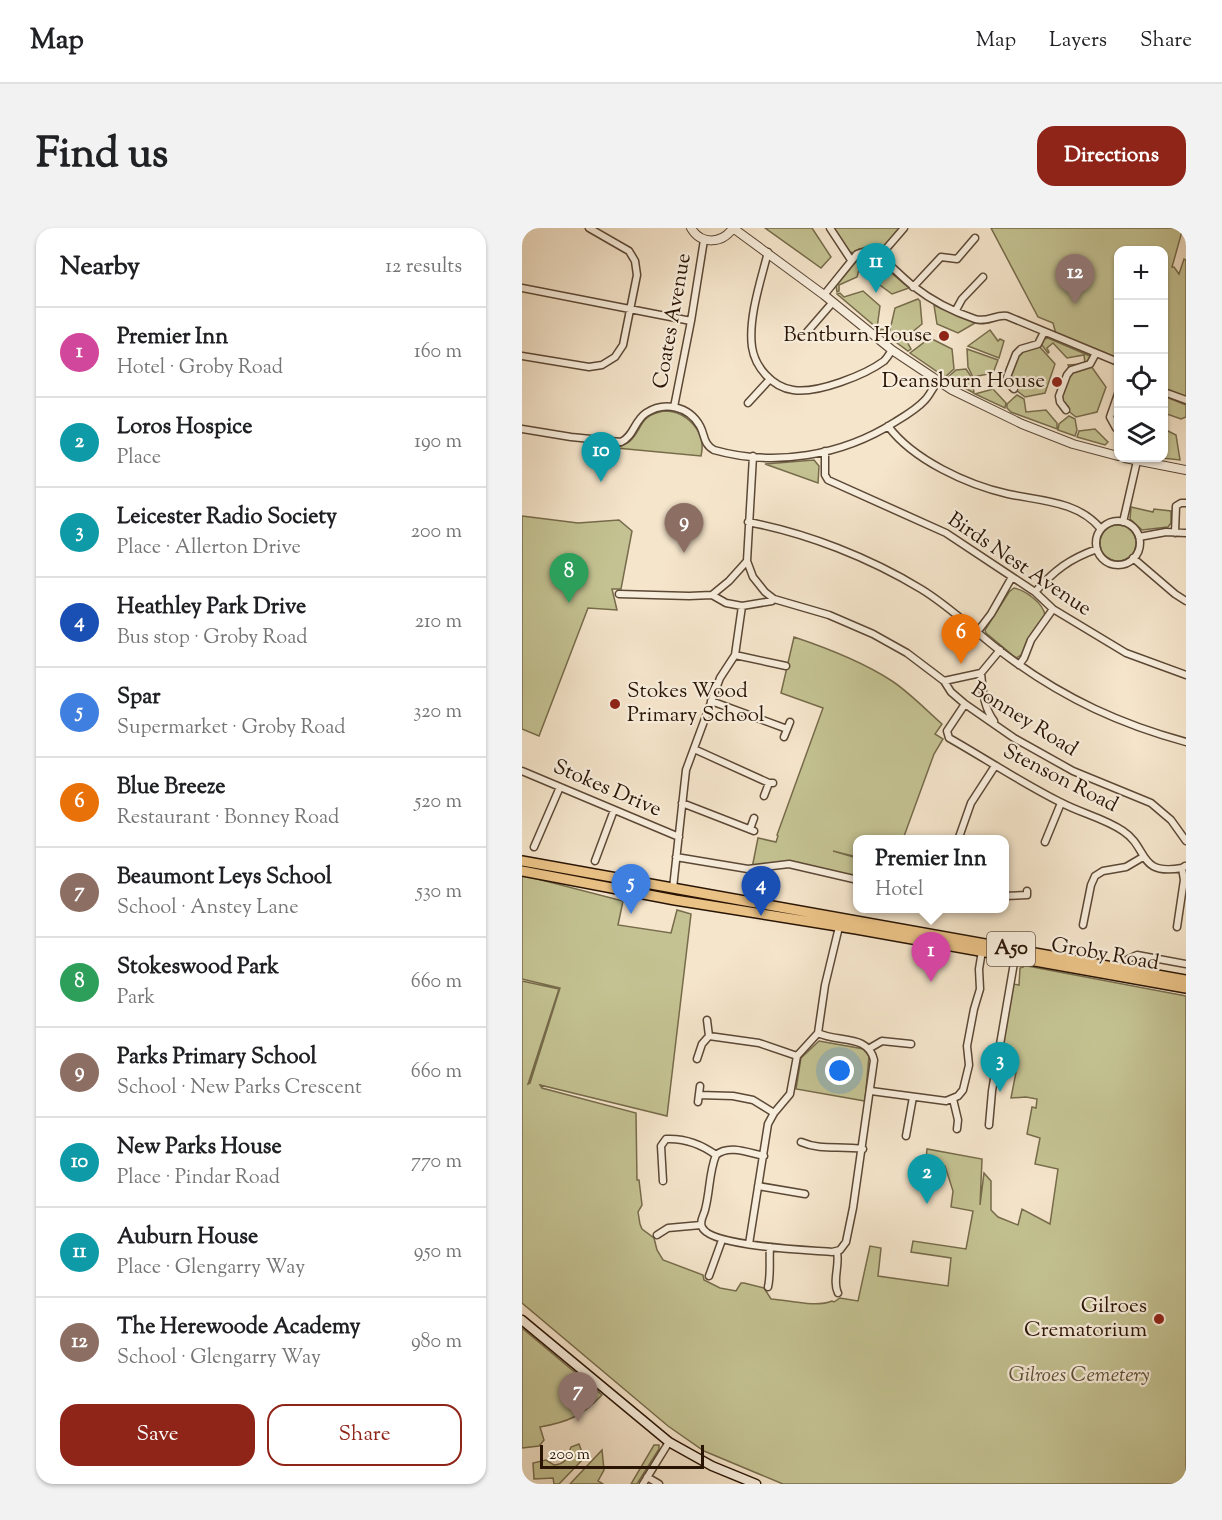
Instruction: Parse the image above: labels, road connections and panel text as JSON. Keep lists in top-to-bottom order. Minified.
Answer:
{"streets":{"main road":["A50","Groby Road"],"street":["Coates Avenue","Birds Nest Avenue","Bonney Road","Stenson Road","Stokes Drive"]},"crossings":[["Bonney Road","Stenson Road"]],"parks":["Gilroes Cemetery"],"places":["Bentburn House","Deansburn House","Stokes Wood Primary School","Gilroes Crematorium"],"scale_bar":"200 m","page":{"header":"Map","nav":["Map","Layers","Share"],"title":"Find us","buttons":["Directions",["Save","Share"]],"heading":["Nearby","12 results"],"pins":["11","12","10","9","8","6","5","4","1","3","2","7"],"map_buttons":["+","−"],"list":[{"mark":"1","name":"Premier Inn","note":"Hotel · Groby Road","value":"160 m"},{"mark":"2","name":"Loros Hospice","note":"Place","value":"190 m"},{"mark":"3","name":"Leicester Radio Society","note":"Place · Allerton Drive","value":"200 m"},{"mark":"4","name":"Heathley Park Drive","note":"Bus stop · Groby Road","value":"210 m"},{"mark":"5","name":"Spar","note":"Supermarket · Groby Road","value":"320 m"},{"mark":"6","name":"Blue Breeze","note":"Restaurant · Bonney Road","value":"520 m"},{"mark":"7","name":"Beaumont Leys School","note":"School · Anstey Lane","value":"530 m"},{"mark":"8","name":"Stokeswood Park","note":"Park","value":"660 m"},{"mark":"9","name":"Parks Primary School","note":"School · New Parks Crescent","value":"660 m"},{"mark":"10","name":"New Parks House","note":"Place · Pindar Road","value":"770 m"},{"mark":"11","name":"Auburn House","note":"Place · Glengarry Way","value":"950 m"},{"mark":"12","name":"The Herewoode Academy","note":"School · Glengarry Way","value":"980 m"}],"popup":["Premier Inn","Hotel"],"scale":"200 m"}}
